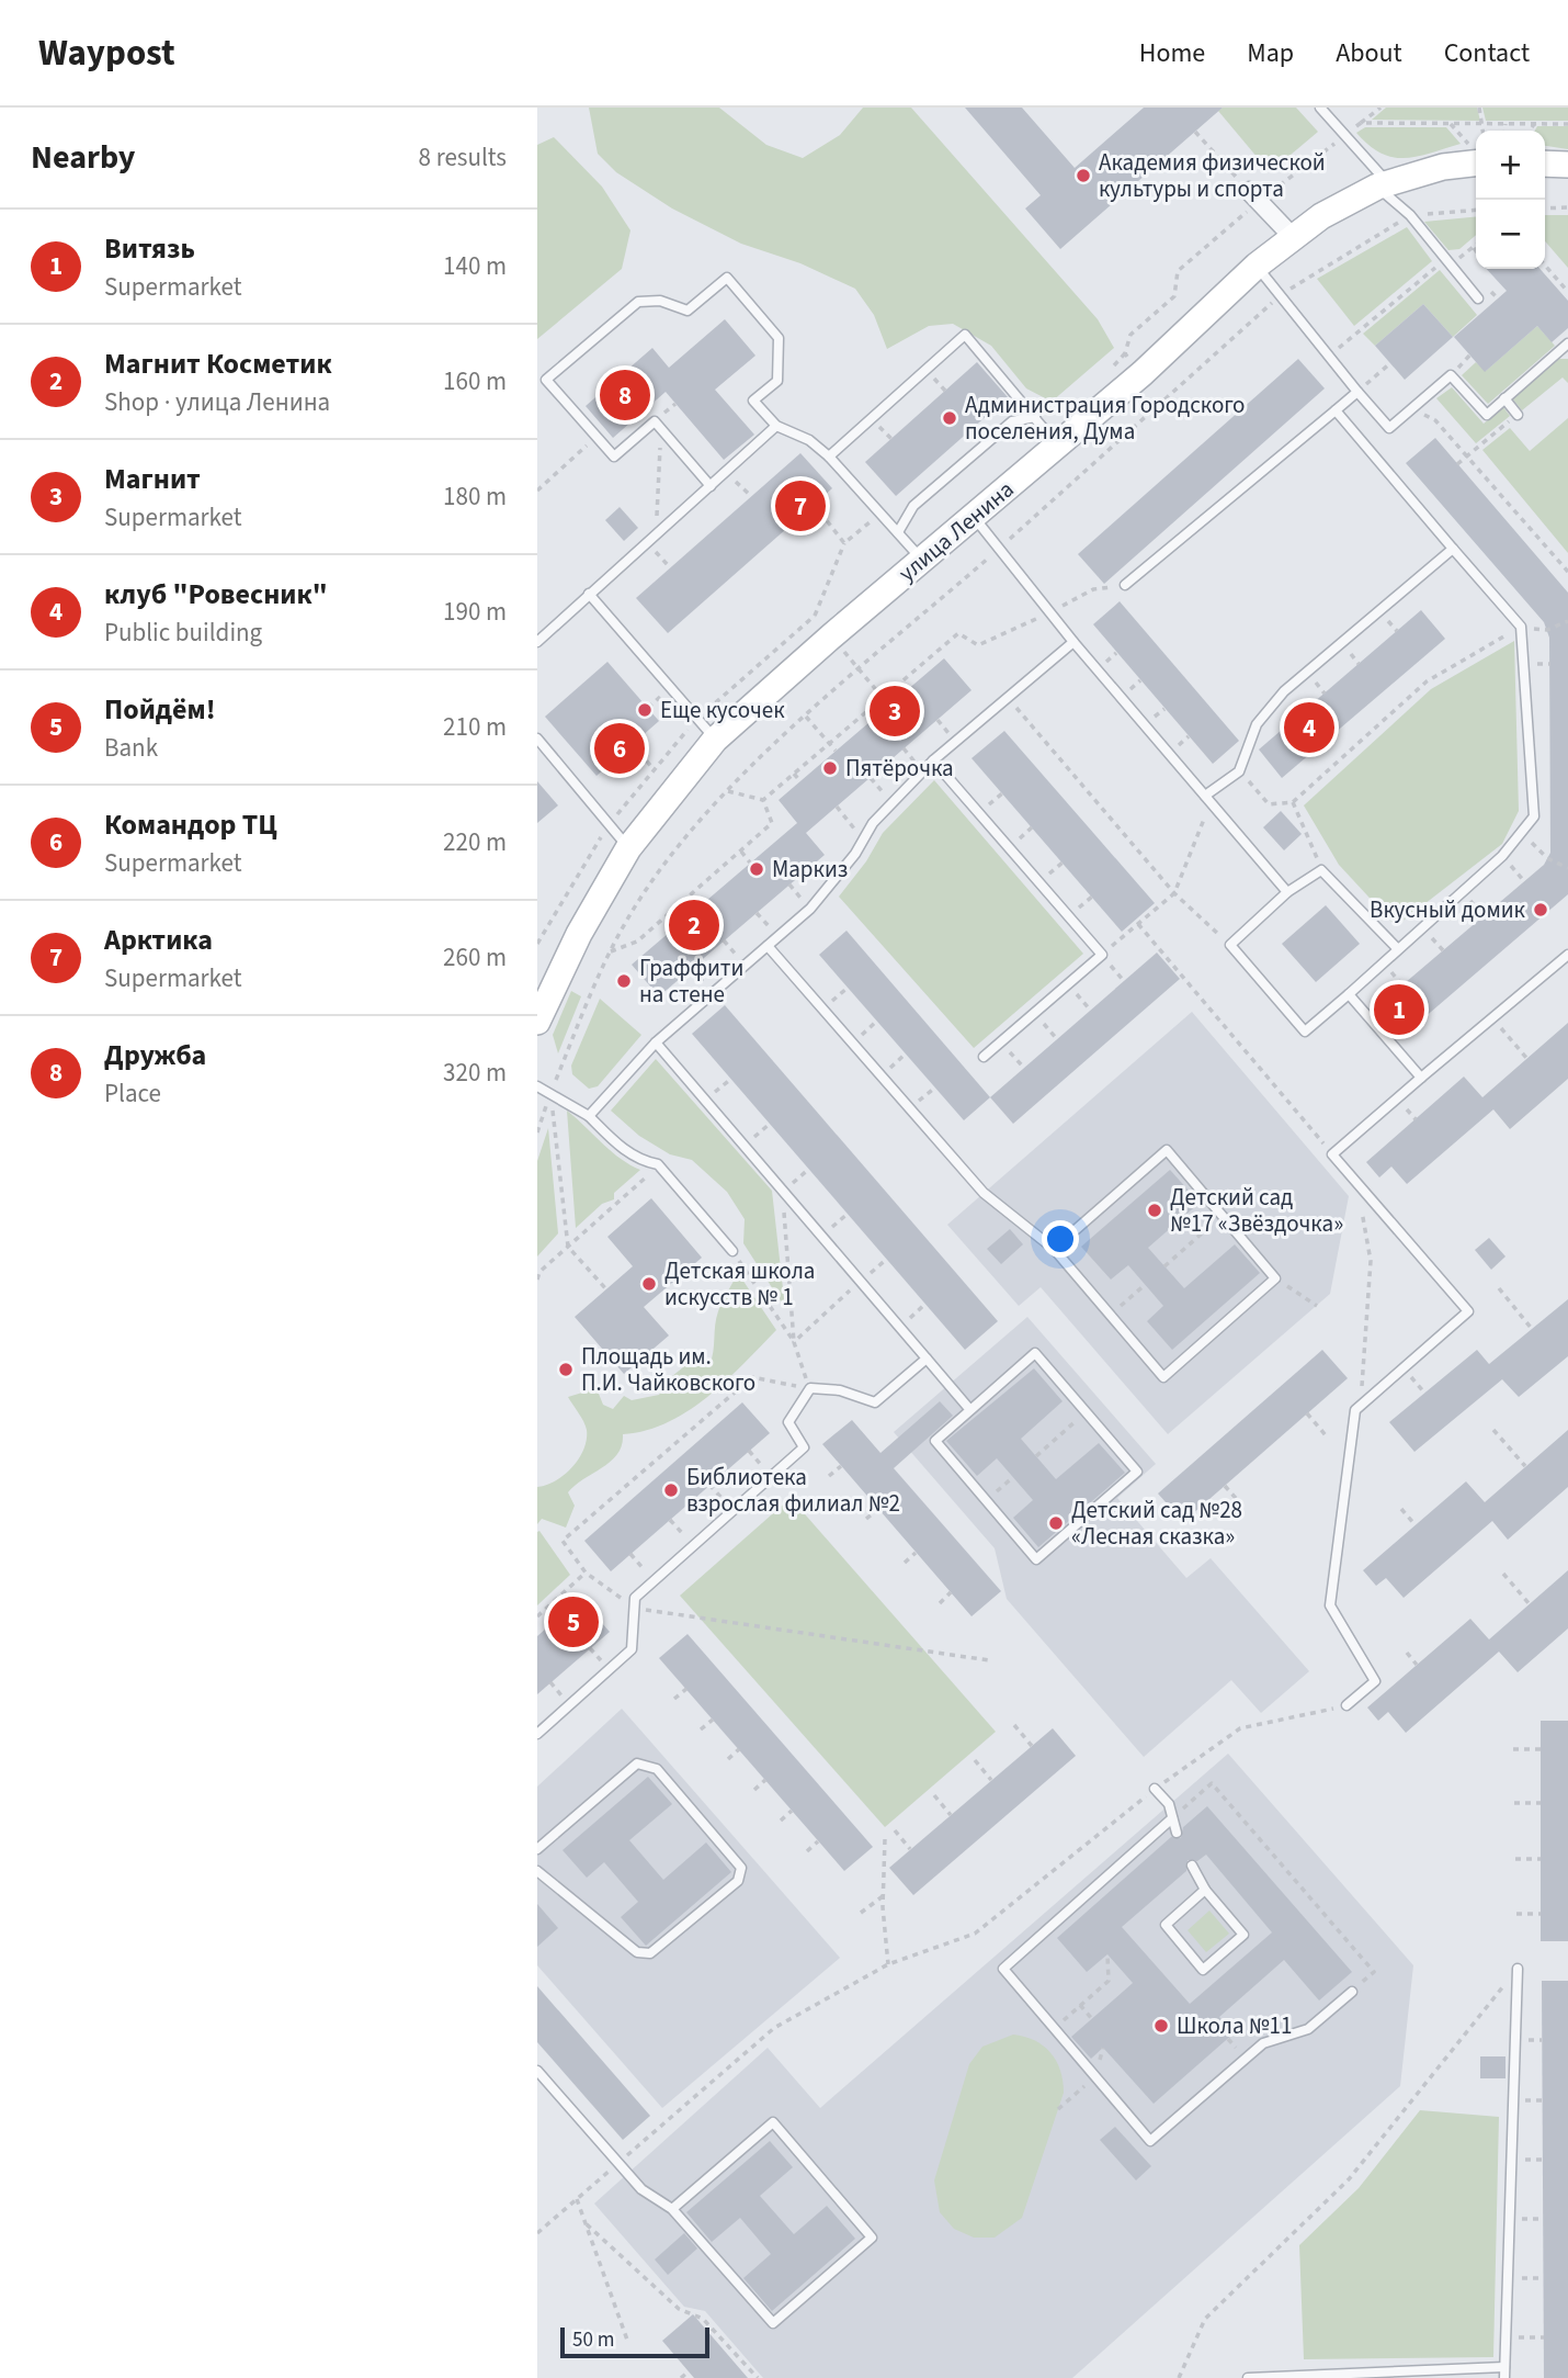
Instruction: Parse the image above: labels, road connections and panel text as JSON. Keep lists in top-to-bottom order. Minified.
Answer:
{"streets":{"street":["улица Ленина"]},"places":["Академия физической культуры и спорта","Администрация Городского поселения, Дума","Еще кусочек","Пятёрочка","Маркиз","Вкусный домик","Граффити на стене","Детский сад №17 «Звёздочка»","Детская школа искусств № 1","Площадь им. П.И. Чайковского","Библиотека взрослая филиал №2","Детский сад №28 «Лесная сказка»","Школа №11"],"scale_bar":"50 m","page":{"header":"Waypost","nav":["Home","Map","About","Contact"],"heading":["Nearby","8 results"],"map_buttons":["+","−"],"list":[{"mark":"1","name":"Витязь","note":"Supermarket","value":"140 m"},{"mark":"2","name":"Магнит Косметик","note":"Shop · улица Ленина","value":"160 m"},{"mark":"3","name":"Магнит","note":"Supermarket","value":"180 m"},{"mark":"4","name":"клуб \"Ровесник\"","note":"Public building","value":"190 m"},{"mark":"5","name":"Пойдём!","note":"Bank","value":"210 m"},{"mark":"6","name":"Командор ТЦ","note":"Supermarket","value":"220 m"},{"mark":"7","name":"Арктика","note":"Supermarket","value":"260 m"},{"mark":"8","name":"Дружба","note":"Place","value":"320 m"}],"pins":["8","7","3","4","6","2","1","5"],"scale":"50 m"}}
